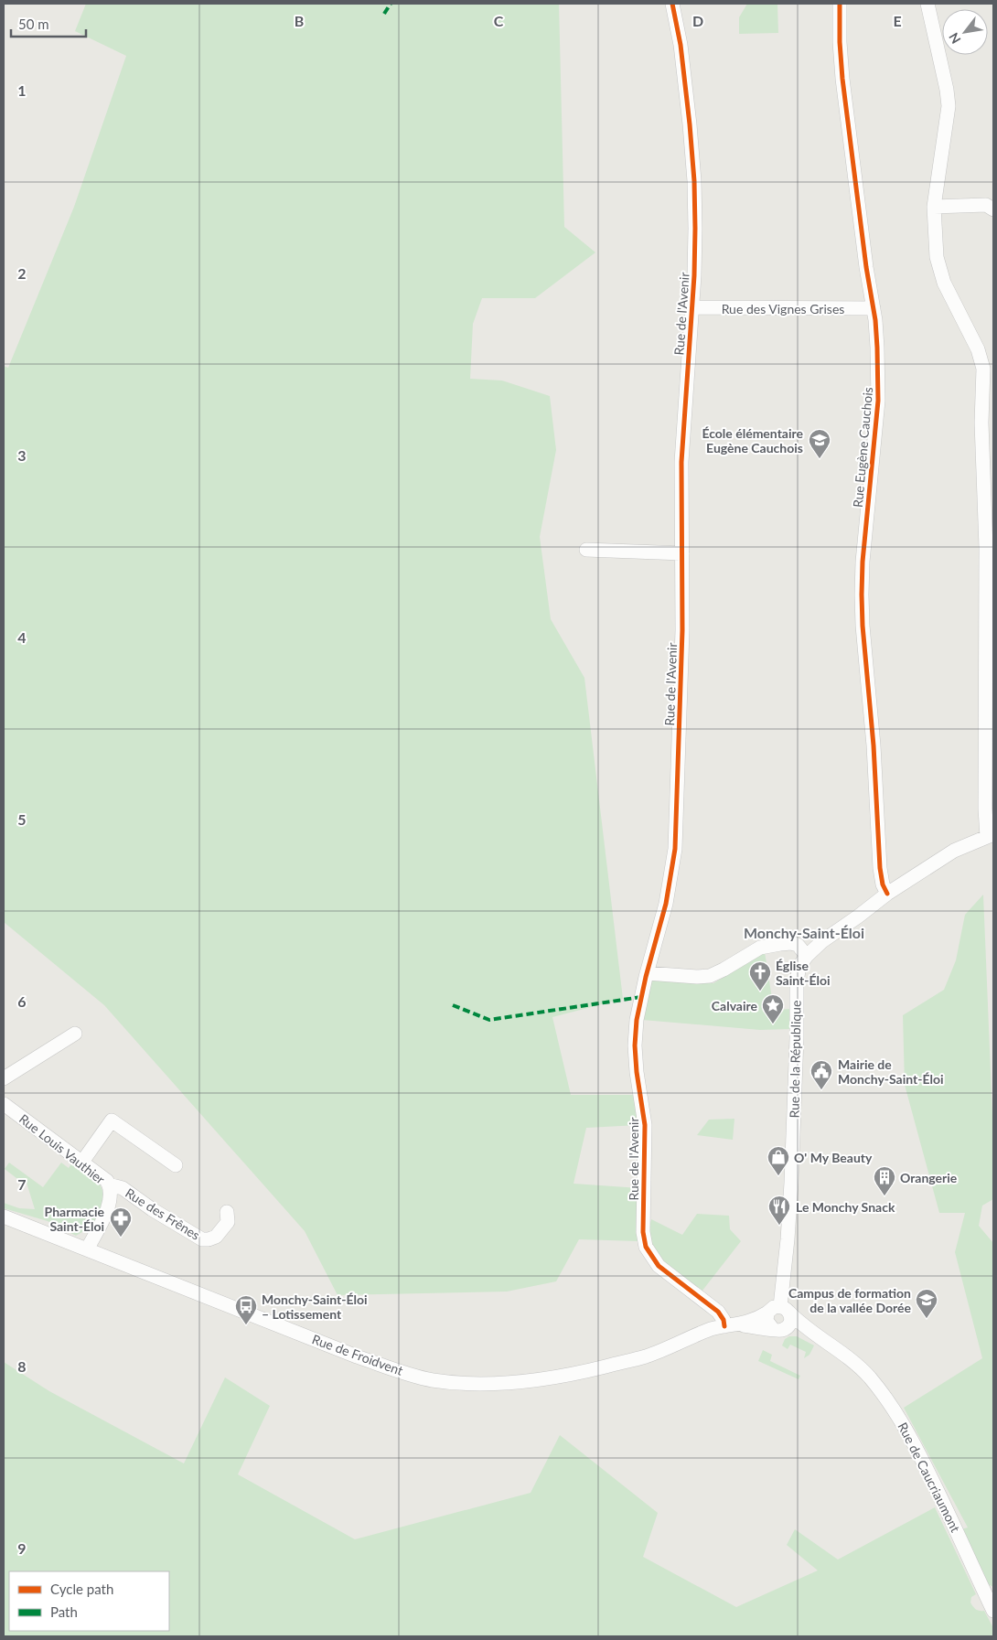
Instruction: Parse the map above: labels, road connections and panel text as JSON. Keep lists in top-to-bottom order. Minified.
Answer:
{"streets":{"street":["Rue des Vignes Grises","Rue de l'Avenir","Rue Eugène Cauchois","Rue de la République","Rue Louis Vauthier","Rue des Frênes","Rue de Froidvent","Rue de Caucriaumont"]},"crossings":[["Rue des Vignes Grises","Rue de l'Avenir"],["Rue des Vignes Grises","Rue Eugène Cauchois"],["Rue de l'Avenir","Rue de Froidvent"],["Rue Eugène Cauchois","Rue de la République"],["Rue Louis Vauthier","Rue des Frênes"],["Rue Louis Vauthier","Rue de Froidvent"]],"districts":["Monchy-Saint-Éloi"],"places":{"school or university":["École élémentaire Eugène Cauchois","Campus de formation de la vallée Dorée"],"church":["Église Saint-Éloi"],"place":["Calvaire"],"public building":["Mairie de Monchy-Saint-Éloi"],"shop":["O' My Beauty"],"building":["Orangerie"],"restaurant":["Le Monchy Snack"],"pharmacy":["Pharmacie Saint-Éloi"],"bus stop":["Monchy-Saint-Éloi – Lotissement"]},"legend":["Cycle path","Path"],"scale_bar":"50 m","north":"bottom left","grid":{"columns":["B","C","D","E"],"rows":["1","2","3","4","5","6","7","8","9"]}}
